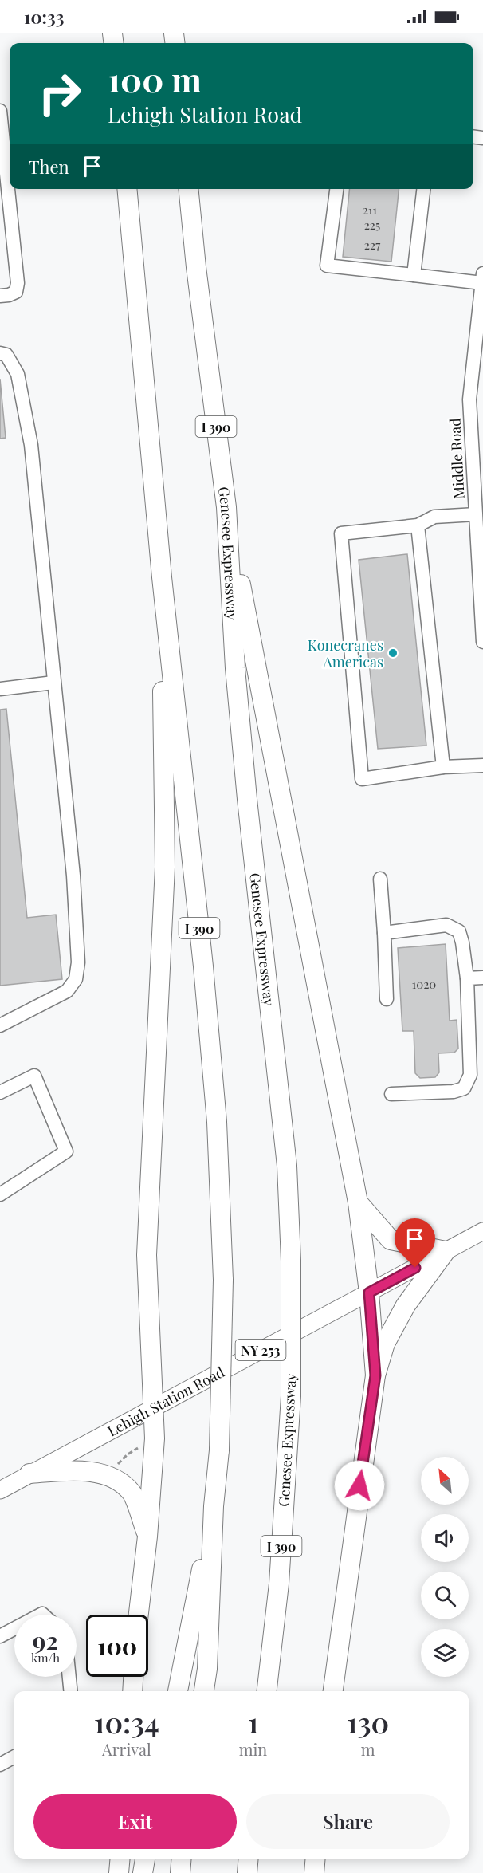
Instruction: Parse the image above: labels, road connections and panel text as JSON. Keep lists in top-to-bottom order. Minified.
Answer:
{"streets":{"highway":["I 390","Genesee Expressway"],"main road":["NY 253","Lehigh Station Road"],"street":["Middle Road"]},"places":["Konecranes Americas"],"house_numbers":["211","225","227","1020"],"north":"top left","page":{"status":"10:33","turn":["100 m","Lehigh Station Road"],"then":"Then","speed":"92 km/h","limit":"100","eta":["10:34","Arrival","1","min","130","m"],"buttons":["Exit","Share"]}}
